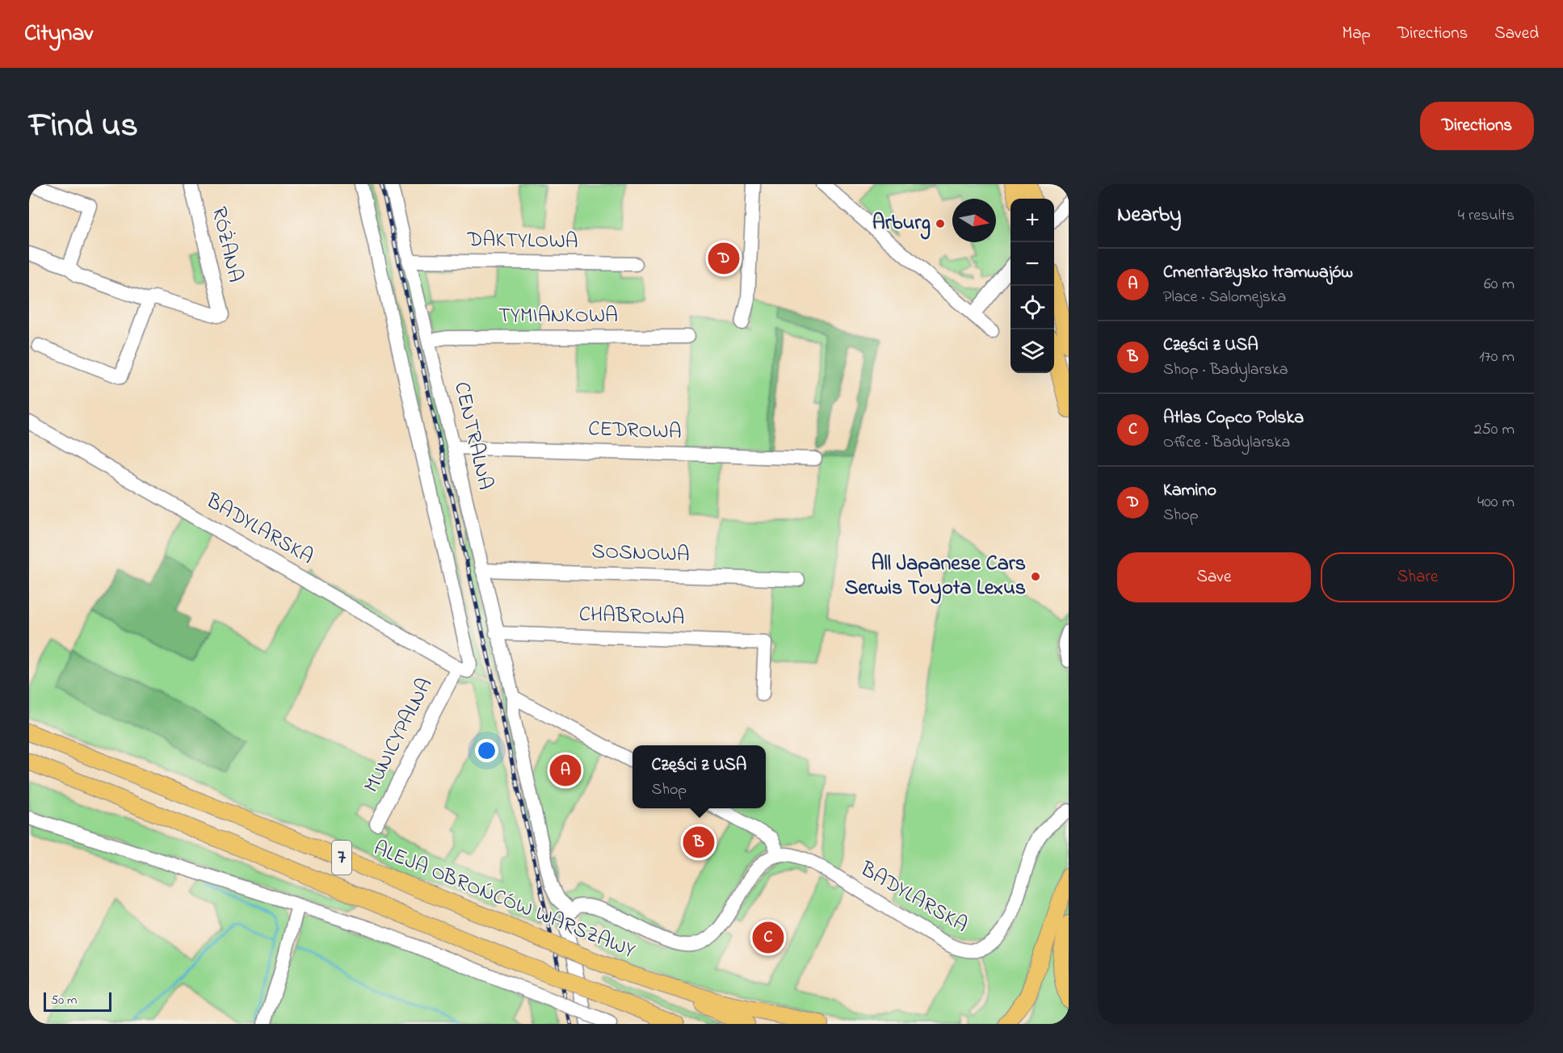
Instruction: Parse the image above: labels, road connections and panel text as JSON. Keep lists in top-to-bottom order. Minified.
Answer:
{"streets":{"main road":["7","ALEJA OBROŃCÓW WARSZAWY"],"street":["DAKTYLOWA","RÓŻANA","TYMIANKOWA","CEDROWA","CENTRALNA","BADYLARSKA","SOSNOWA","CHABROWA","MUNICYPALNA"]},"crossings":[["DAKTYLOWA","CENTRALNA"],["TYMIANKOWA","CENTRALNA"],["CEDROWA","CENTRALNA"],["CENTRALNA","SOSNOWA"],["CENTRALNA","CHABROWA"],["BADYLARSKA","MUNICYPALNA"]],"places":["Arburg","All Japanese Cars Serwis Toyota Lexus"],"scale_bar":"50 m","north":"right","page":{"header":"Citynav","nav":["Map","Directions","Saved"],"title":"Find us","buttons":["Directions",["Save","Share"]],"heading":["Nearby","4 results"],"map_buttons":["+","−"],"pins":["D","A","B","C"],"list":[{"mark":"A","name":"Cmentarzysko tramwajów","note":"Place · Salomejska","value":"60 m"},{"mark":"B","name":"Części z USA","note":"Shop · Badylarska","value":"170 m"},{"mark":"C","name":"Atlas Copco Polska","note":"Office · Badylarska","value":"250 m"},{"mark":"D","name":"Kamino","note":"Shop","value":"400 m"}],"popup":["Części z USA","Shop"],"scale":"50 m"}}
